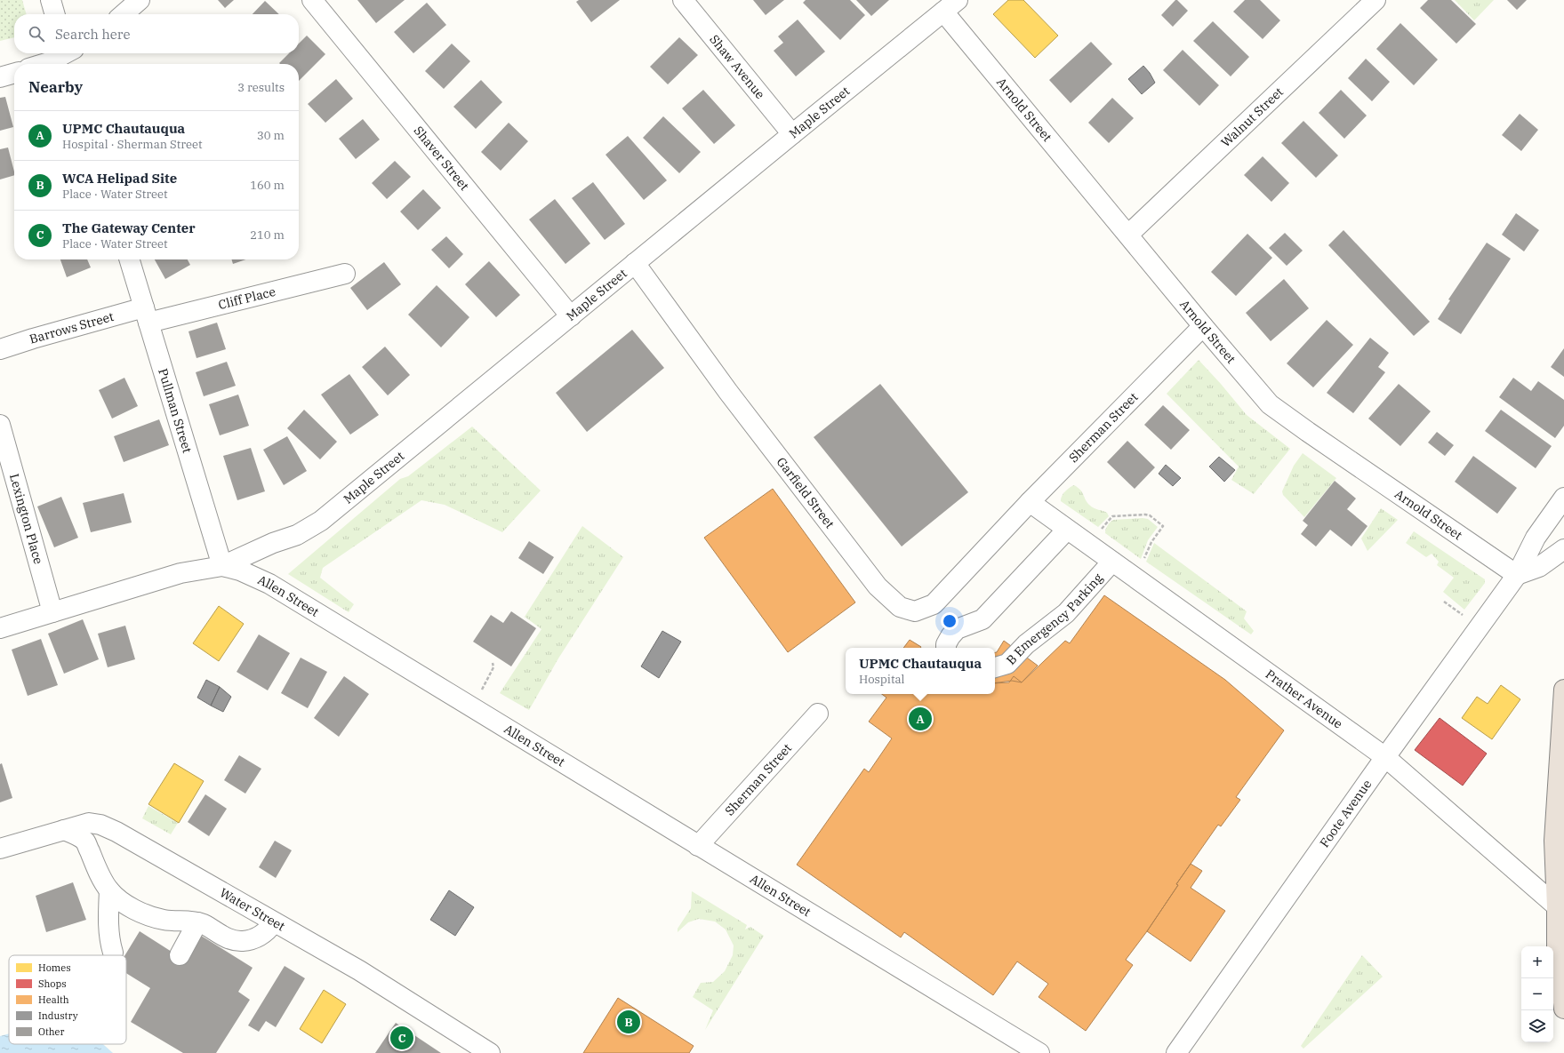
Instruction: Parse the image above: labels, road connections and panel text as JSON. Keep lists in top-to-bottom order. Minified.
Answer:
{"streets":{"street":["Shaw Avenue","Arnold Street","Maple Street","Walnut Street","Shaver Street","Cliff Place","Barrows Street","Pullman Street","Sherman Street","Garfield Street","Lexington Place","Allen Street","B Emergency Parking","Prather Avenue","Foote Avenue","Water Street"]},"crossings":[["Shaw Avenue","Maple Street"],["Arnold Street","Maple Street"],["Arnold Street","Walnut Street"],["Arnold Street","Sherman Street"],["Arnold Street","Foote Avenue"],["Maple Street","Shaver Street"],["Maple Street","Pullman Street"],["Maple Street","Garfield Street"],["Maple Street","Allen Street"],["Cliff Place","Barrows Street"],["Cliff Place","Pullman Street"],["Barrows Street","Pullman Street"],["Pullman Street","Allen Street"],["Sherman Street","Garfield Street"],["Sherman Street","Allen Street"],["Sherman Street","Prather Avenue"],["Lexington Place","Allen Street"],["B Emergency Parking","Prather Avenue"],["Prather Avenue","Foote Avenue"]],"legend":["Homes","Shops","Health","Industry","Other"],"page":{"search":"Search here","heading":["Nearby","3 results"],"list":[{"mark":"A","name":"UPMC Chautauqua","note":"Hospital · Sherman Street","value":"30 m"},{"mark":"B","name":"WCA Helipad Site","note":"Place · Water Street","value":"160 m"},{"mark":"C","name":"The Gateway Center","note":"Place · Water Street","value":"210 m"}],"popup":["UPMC Chautauqua","Hospital"],"pins":["A","B","C"],"map_buttons":["+","−"]}}
